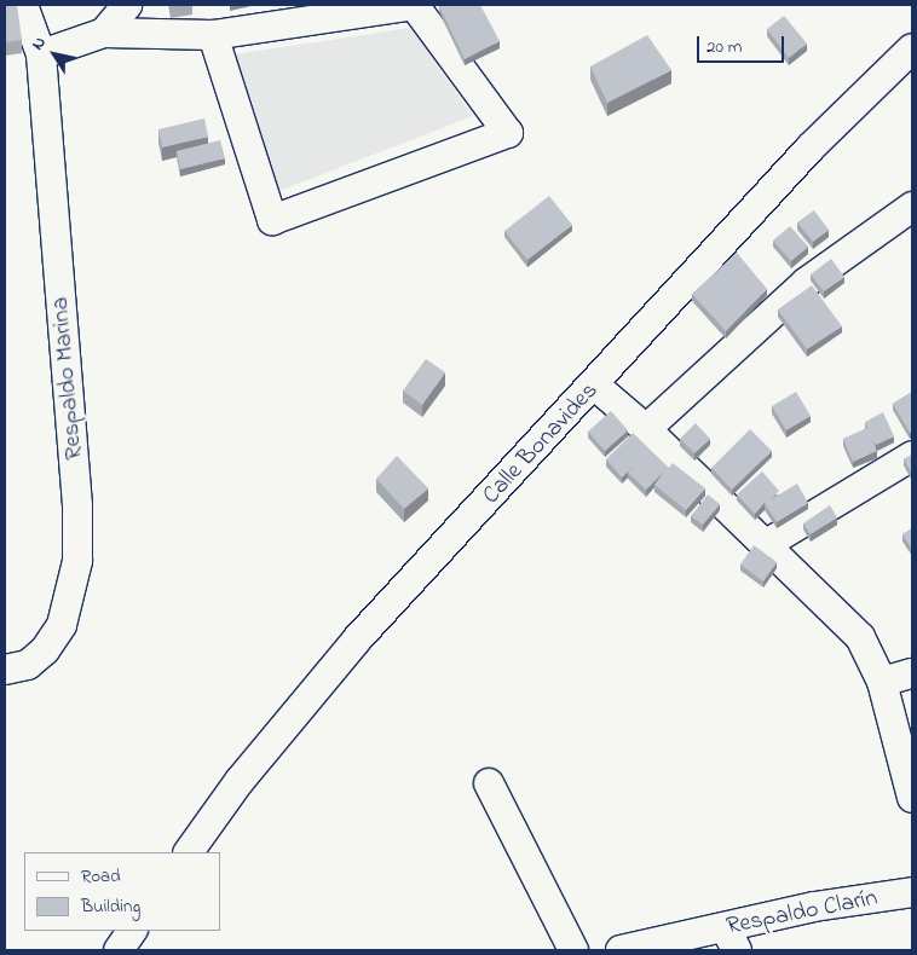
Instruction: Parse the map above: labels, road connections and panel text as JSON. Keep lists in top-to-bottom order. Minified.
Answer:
{"streets":{"street":["Respaldo Marina","Calle Bonavides","Respaldo Clarín"]},"legend":["Road","Building"],"scale_bar":"20 m","north":"top left"}
